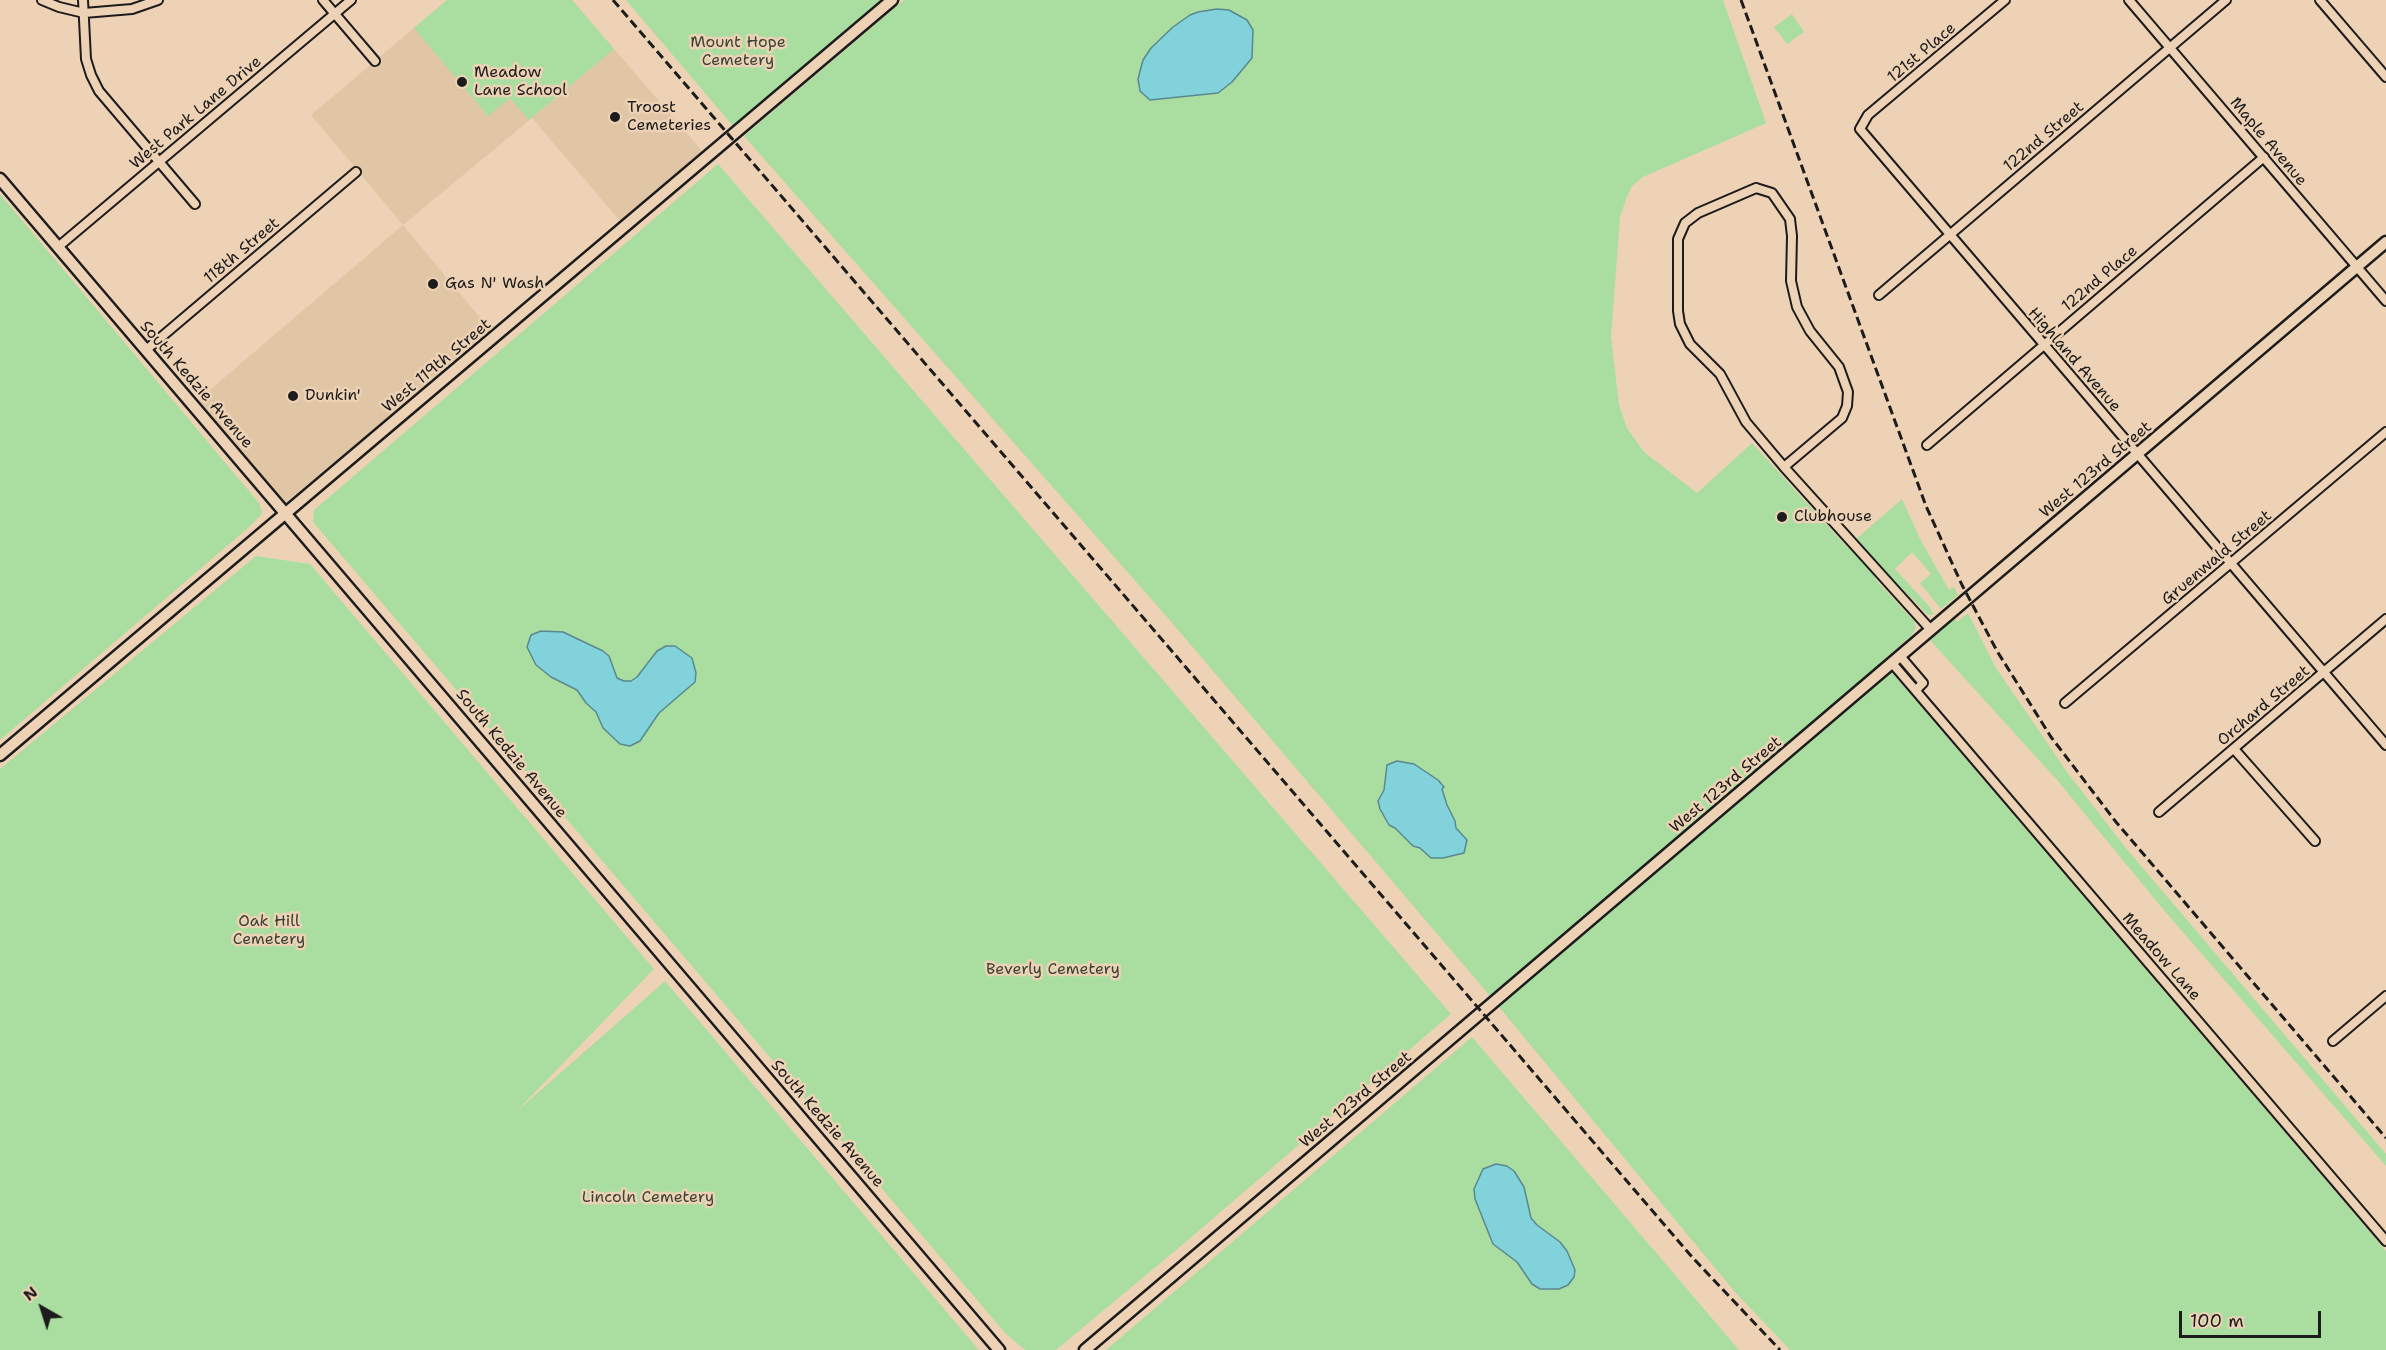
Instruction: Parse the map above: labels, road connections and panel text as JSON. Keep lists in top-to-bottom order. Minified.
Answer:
{"streets":{"street":["121st Place","West Park Lane Drive","122nd Street","Maple Avenue","118th Street","122nd Place","Highland Avenue","West 119th Street","South Kedzie Avenue","West 123rd Street","Gruenwald Street","Orchard Street","Meadow Lane"]},"crossings":[["121st Place","Highland Avenue"],["West Park Lane Drive","South Kedzie Avenue"],["122nd Street","Maple Avenue"],["122nd Street","Highland Avenue"],["Maple Avenue","122nd Place"],["Maple Avenue","West 123rd Street"],["118th Street","South Kedzie Avenue"],["122nd Place","Highland Avenue"],["Highland Avenue","West 123rd Street"],["Highland Avenue","Gruenwald Street"],["Highland Avenue","Orchard Street"],["West 119th Street","South Kedzie Avenue"],["West 123rd Street","Meadow Lane"]],"parks":["Mount Hope Cemetery","Oak Hill Cemetery","Beverly Cemetery","Lincoln Cemetery"],"places":["Meadow Lane School","Troost Cemeteries","Gas N' Wash","Dunkin'","Clubhouse"],"scale_bar":"100 m","north":"top left"}
